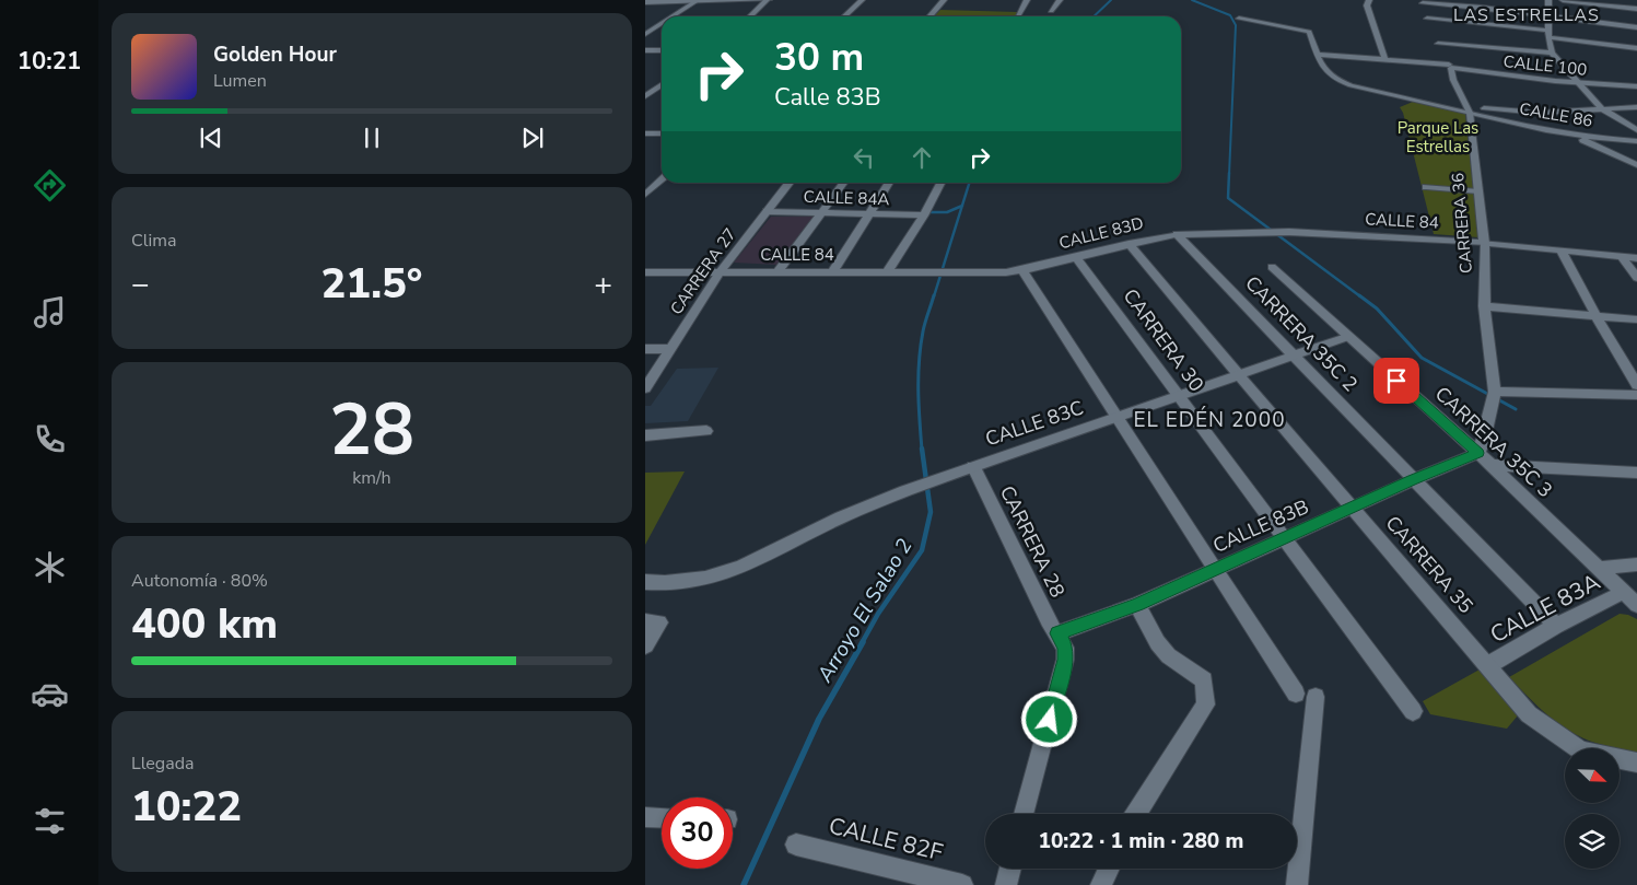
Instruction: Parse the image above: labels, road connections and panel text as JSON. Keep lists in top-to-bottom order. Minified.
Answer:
{"streets":{"street":["CALLE 100","CALLE 86","CALLE 84A","CALLE 84","CARRERA 36","CALLE 83D","CARRERA 27","CARRERA 35C 2","CARRERA 30","CALLE 83C","CARRERA 35C 3","CALLE 83B","CARRERA 28","CARRERA 35","CALLE 83A","CALLE 82F"]},"crossings":[["CALLE 100","CARRERA 36"],["CALLE 86","CARRERA 36"],["CALLE 84A","CARRERA 27"],["CALLE 84","CARRERA 36"],["CALLE 84","CALLE 83D"],["CALLE 84","CARRERA 27"],["CARRERA 36","CARRERA 35C 3"],["CARRERA 36","CALLE 83B"],["CALLE 83D","CARRERA 35C 2"],["CALLE 83D","CARRERA 30"],["CALLE 83D","CARRERA 35"],["CARRERA 35C 2","CALLE 83C"],["CARRERA 35C 2","CALLE 83B"],["CARRERA 35C 2","CALLE 83A"],["CARRERA 30","CALLE 83C"],["CARRERA 30","CALLE 83B"],["CALLE 83C","CARRERA 35C 3"],["CALLE 83C","CARRERA 28"],["CALLE 83C","CARRERA 35"],["CARRERA 35C 3","CALLE 83B"],["CARRERA 35C 3","CALLE 83A"],["CALLE 83B","CARRERA 28"],["CALLE 83B","CARRERA 35"],["CARRERA 35","CALLE 83A"]],"districts":["LAS ESTRELLAS","EL EDÉN 2000"],"water":["Arroyo El Salao 2"],"parks":["Parque Las Estrellas"],"north":"bottom right","page":{"tabs":"10:21","turn":["30 m","Calle 83B"],"song":["Golden Hour","Lumen"],"tile":["Clima",["28","km/h"],["Autonomía · 80%","400 km"],["Llegada","10:22"]],"heat":["−","21.5°","+"],"limit":"30","trip":"10:22 · 1 min · 280 m"}}
